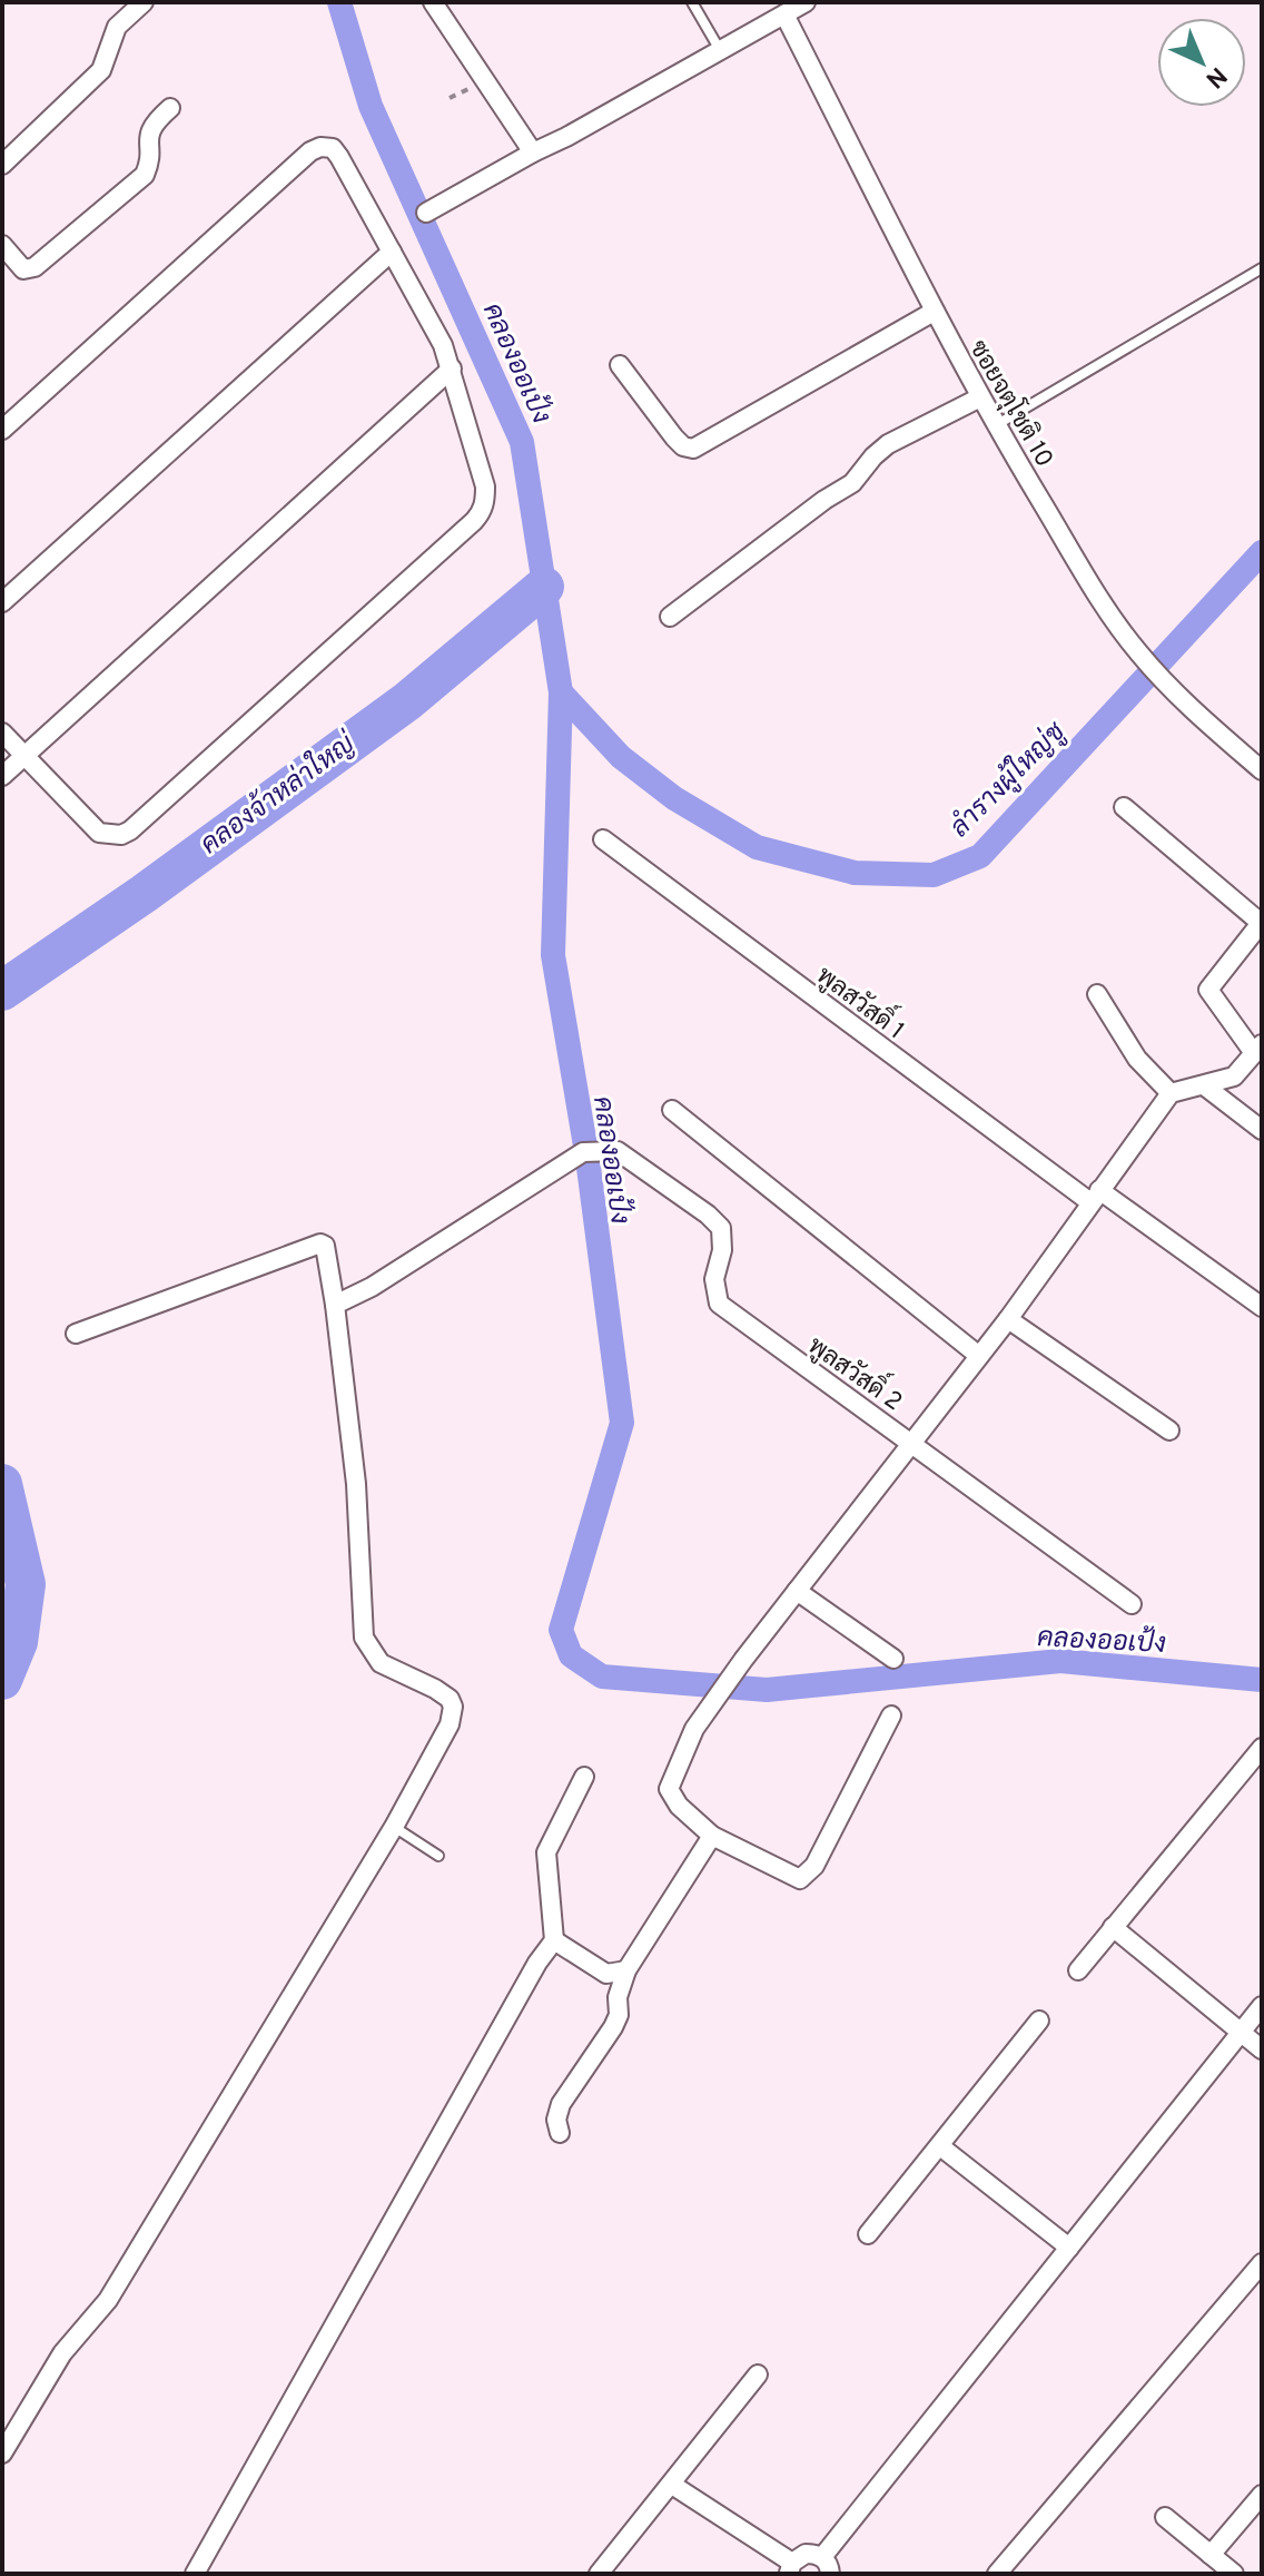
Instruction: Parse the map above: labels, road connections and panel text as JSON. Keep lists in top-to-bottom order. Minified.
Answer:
{"streets":{"street":["ซอยจตุโชติ 10","พูลสวัสดิ์ 1","พูลสวัสดิ์ 2"]},"water":["คลองออเป้ง","ลำรางผู้ใหญ่ชู","คลองจ้าหล่าใหญ่"],"north":"bottom right"}
